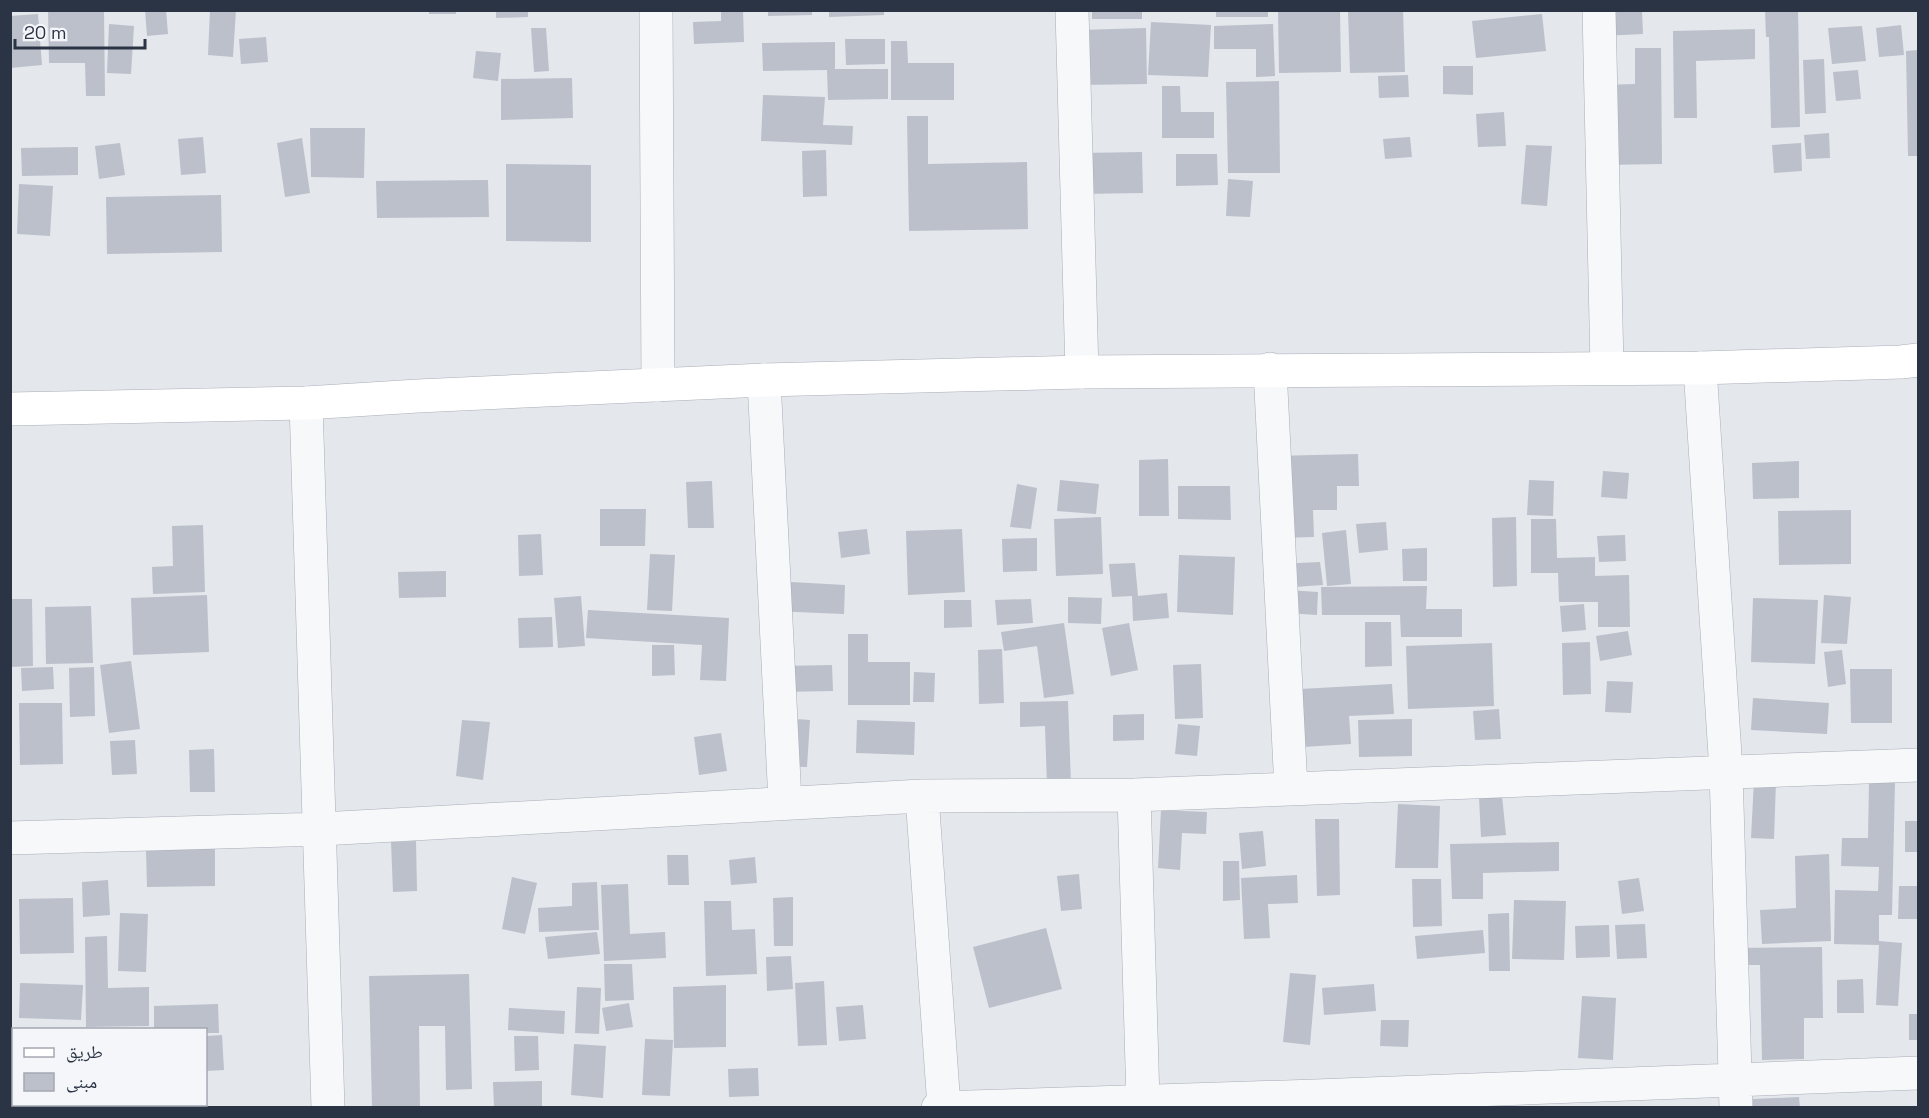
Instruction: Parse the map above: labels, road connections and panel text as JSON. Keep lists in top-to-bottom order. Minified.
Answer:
{"legend":["طريق","مبنى"],"scale_bar":"20 m"}
